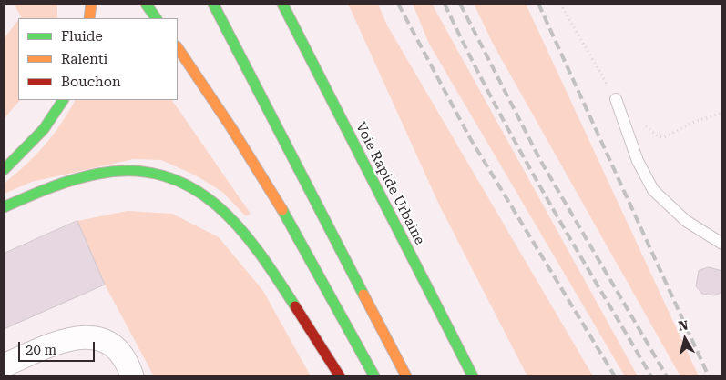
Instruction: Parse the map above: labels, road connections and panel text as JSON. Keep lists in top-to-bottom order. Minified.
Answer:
{"streets":{"highway":["Voie Rapide Urbaine"]},"legend":["Fluide","Ralenti","Bouchon"],"scale_bar":"20 m","north":"top"}
